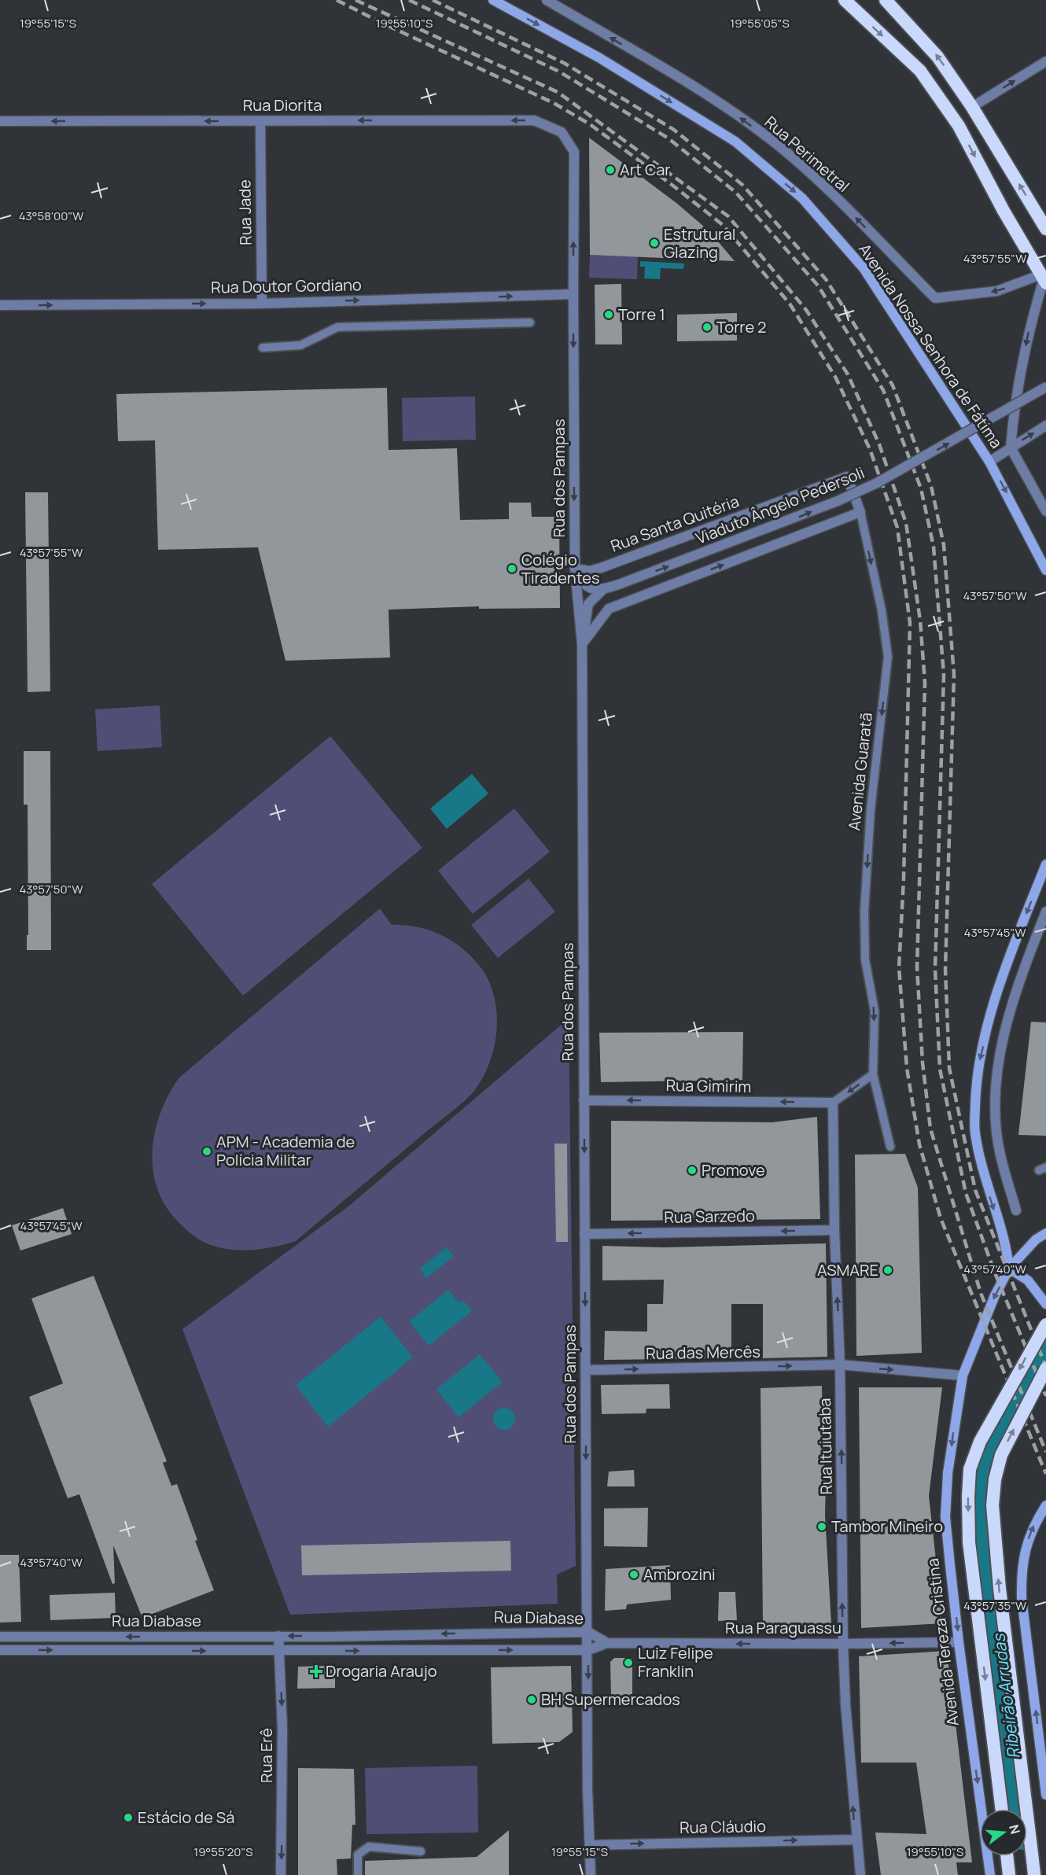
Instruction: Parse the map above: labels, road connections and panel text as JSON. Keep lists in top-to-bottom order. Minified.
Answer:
{"streets":{"main road":["Avenida Nossa Senhora de Fátima","Avenida Tereza Cristina"],"street":["Rua Diorita","Rua Perimetral","Rua Jade","Rua Doutor Gordiano","Rua dos Pampas","Viaduto Ângelo Pedersoli","Rua Santa Quitéria","Avenida Guaratã","Rua Gimirim","Rua Sarzedo","Rua das Mercês","Rua Ituiutaba","Rua Diabase","Rua Paraguassu","Rua Erê","Rua Cláudio"]},"crossings":[["Rua Diorita","Rua Jade"],["Rua Diorita","Rua dos Pampas"],["Rua Jade","Rua Doutor Gordiano"],["Rua Doutor Gordiano","Rua dos Pampas"],["Rua dos Pampas","Rua Santa Quitéria"],["Rua dos Pampas","Rua Gimirim"],["Rua dos Pampas","Rua Sarzedo"],["Rua dos Pampas","Rua das Mercês"],["Rua dos Pampas","Rua Diabase"],["Rua dos Pampas","Rua Cláudio"],["Rua Santa Quitéria","Avenida Guaratã"],["Rua Gimirim","Rua Ituiutaba"],["Rua Sarzedo","Rua Ituiutaba"],["Rua das Mercês","Rua Ituiutaba"],["Rua das Mercês","Avenida Tereza Cristina"],["Rua Ituiutaba","Rua Paraguassu"],["Rua Ituiutaba","Rua Cláudio"],["Rua Diabase","Rua Paraguassu"],["Rua Diabase","Rua Erê"],["Rua Paraguassu","Avenida Tereza Cristina"]],"one_way":["Rua Diorita","Rua Perimetral","Rua Doutor Gordiano","Avenida Nossa Senhora de Fátima","Avenida Guaratã","Rua Gimirim","Rua Sarzedo","Rua das Mercês","Rua Ituiutaba","Rua Paraguassu","Rua Erê","Rua Cláudio"],"water":["Ribeirão Arrudas"],"places":{"other":["Art Car","Estrutural Glazing","Torre 1","Torre 2","Colégio Tiradentes","APM - Academia de Polícia Militar","Promove","ASMARE","Tambor Mineiro","Ambrozini","Luiz Felipe Franklin","BH Supermercados","Estácio de Sá"],"health":["Drogaria Araujo"]},"north":"right","coordinates":["19°55'15\"S","19°55'10\"S","19°55'05\"S","43°58'00\"W","43°57'55\"W","43°57'50\"W","43°57'45\"W","43°57'40\"W","43°57'35\"W","19°55'20\"S"]}
